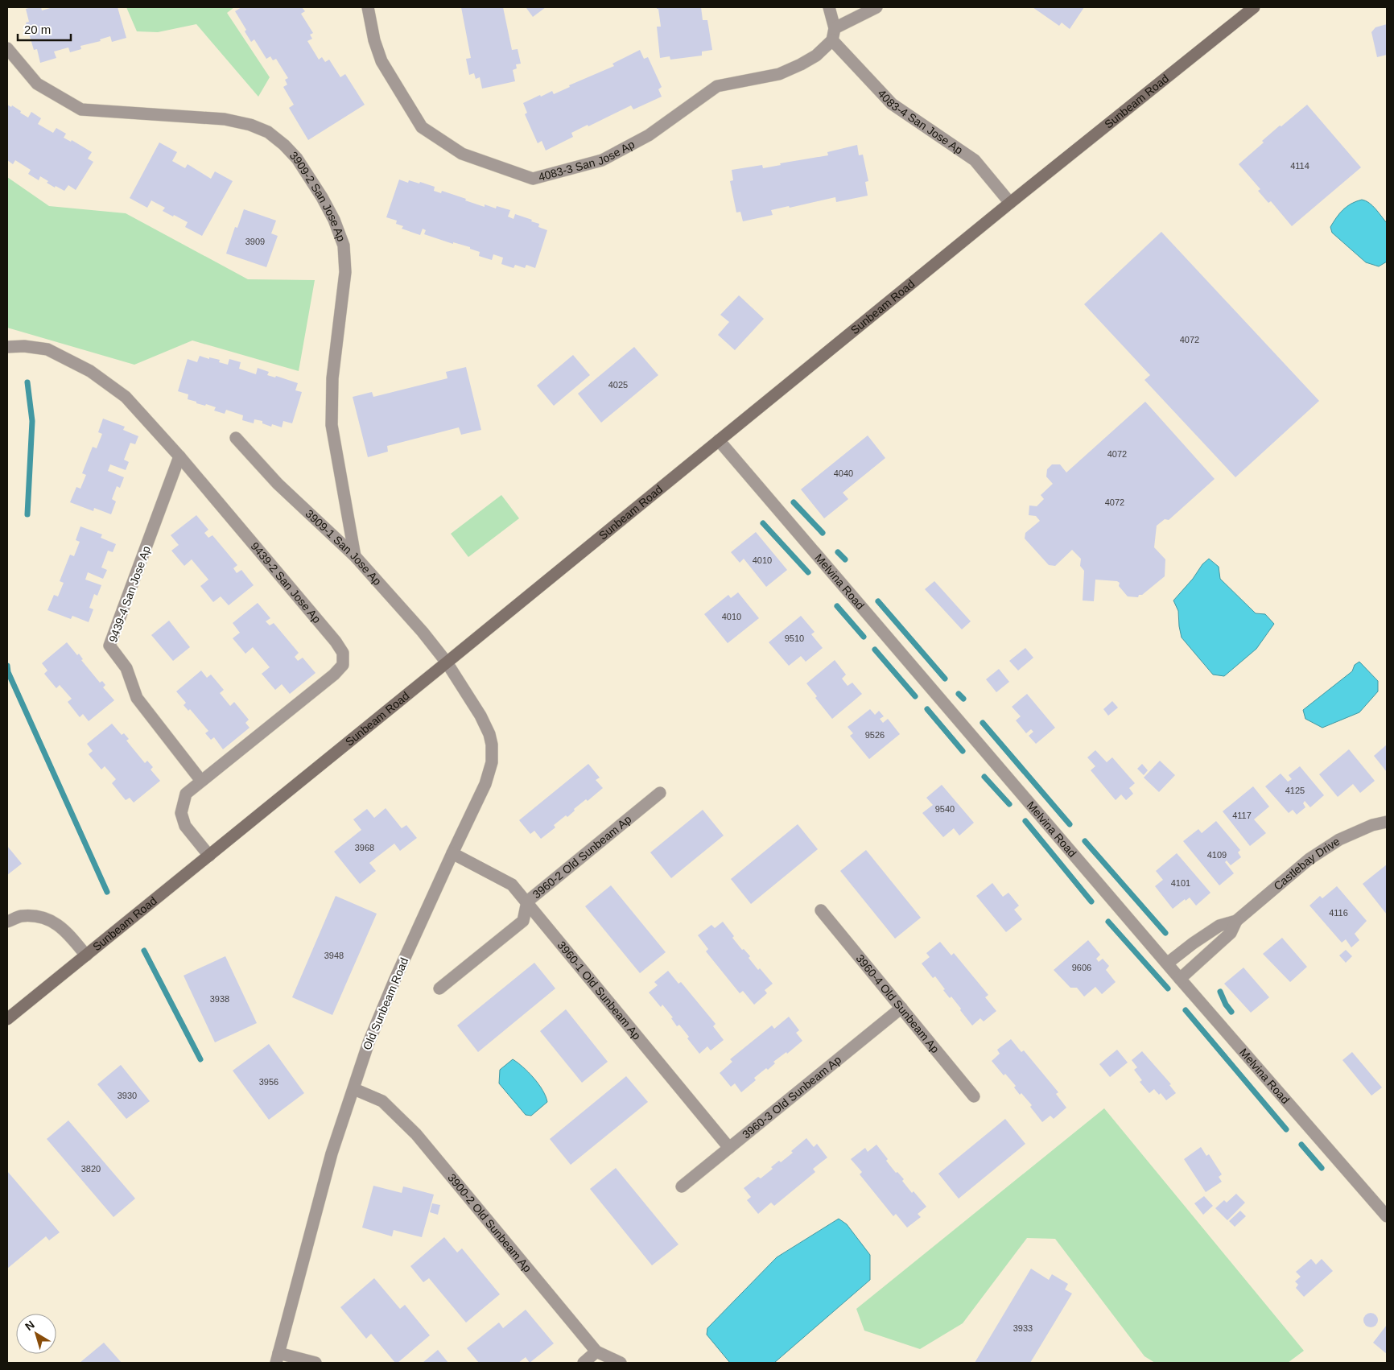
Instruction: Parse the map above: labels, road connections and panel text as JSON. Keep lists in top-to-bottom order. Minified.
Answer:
{"streets":{"street":["Sunbeam Road","4083-4 San Jose Ap","4083-3 San Jose Ap","3909-2 San Jose Ap","3909-1 San Jose Ap","Melvina Road","9439-2 San Jose Ap","9439-4 San Jose Ap","3960-2 Old Sunbeam Ap","Castlebay Drive","3960-1 Old Sunbeam Ap","Old Sunbeam Road","3960-4 Old Sunbeam Ap","3960-3 Old Sunbeam Ap","3900-2 Old Sunbeam Ap"]},"crossings":[["Sunbeam Road","4083-4 San Jose Ap"],["Sunbeam Road","3909-1 San Jose Ap"],["Sunbeam Road","Melvina Road"],["Sunbeam Road","9439-2 San Jose Ap"],["Sunbeam Road","Old Sunbeam Road"],["4083-4 San Jose Ap","4083-3 San Jose Ap"],["3909-2 San Jose Ap","3909-1 San Jose Ap"],["3909-1 San Jose Ap","Old Sunbeam Road"],["Melvina Road","Castlebay Drive"],["9439-2 San Jose Ap","9439-4 San Jose Ap"],["3960-2 Old Sunbeam Ap","3960-1 Old Sunbeam Ap"],["3960-1 Old Sunbeam Ap","Old Sunbeam Road"],["3960-1 Old Sunbeam Ap","3960-3 Old Sunbeam Ap"],["Old Sunbeam Road","3900-2 Old Sunbeam Ap"],["3960-4 Old Sunbeam Ap","3960-3 Old Sunbeam Ap"]],"house_numbers":["4114","3909","4072","4025","4072","4040","4072","4010","4010","9510","9526","4125","9540","4117","3968","4109","4101","4116","3948","9606","3938","3956","3930","3820","3933"],"scale_bar":"20 m","north":"top left"}
